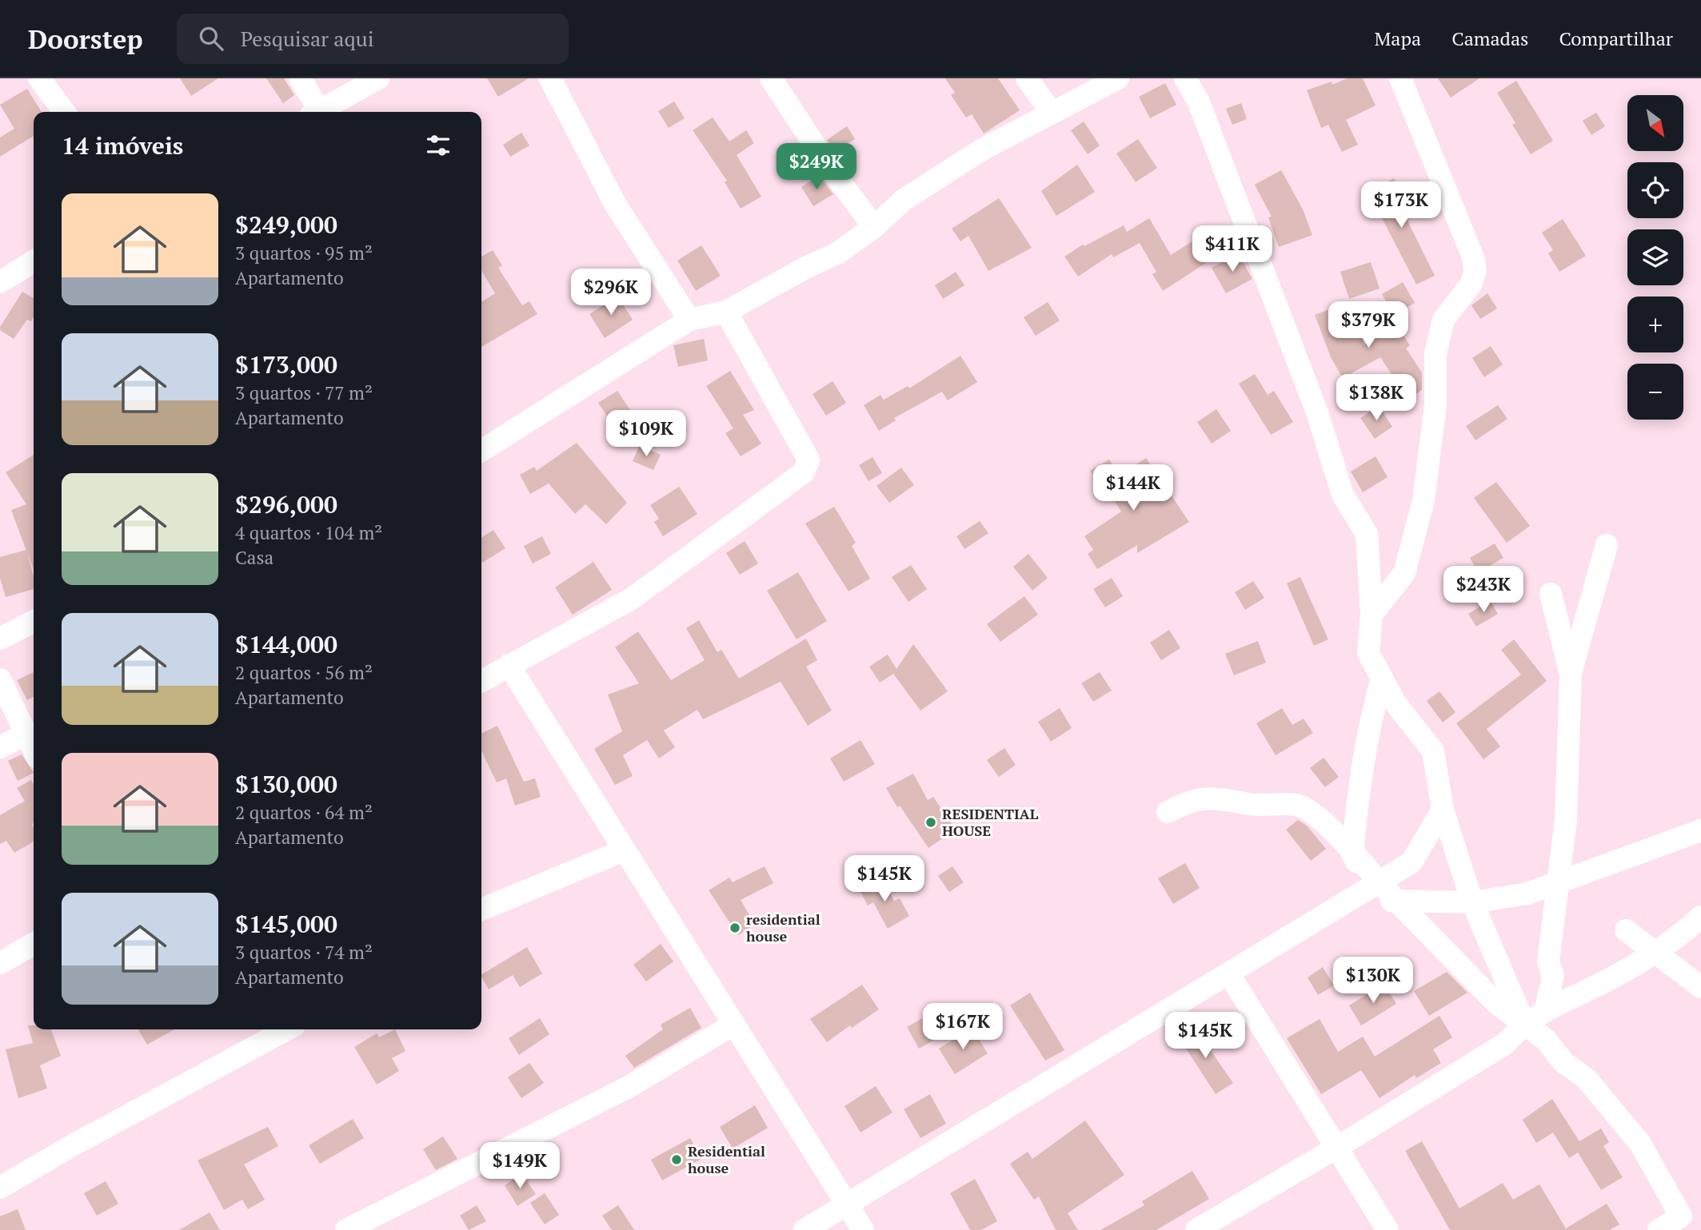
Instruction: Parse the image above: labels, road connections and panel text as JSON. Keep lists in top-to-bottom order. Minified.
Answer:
{"places":["RESIDENTIAL HOUSE","residential house","Residential house"],"north":"bottom right","page":{"header":"Doorstep","search":"Pesquisar aqui","nav":["Mapa","Camadas","Compartilhar"],"map_buttons":["+","−"],"heading":"14 imóveis","price":["$249K","$173K","$411K","$296K","$379K","$138K","$109K","$144K","$243K","$145K","$130K","$167K","$145K","$149K"],"list":[{"name":"$249,000","note":"3 quartos · 95 m² · Apartamento"},{"name":"$173,000","note":"3 quartos · 77 m² · Apartamento"},{"name":"$296,000","note":"4 quartos · 104 m² · Casa"},{"name":"$144,000","note":"2 quartos · 56 m² · Apartamento"},{"name":"$130,000","note":"2 quartos · 64 m² · Apartamento"},{"name":"$145,000","note":"3 quartos · 74 m² · Apartamento"}]}}
